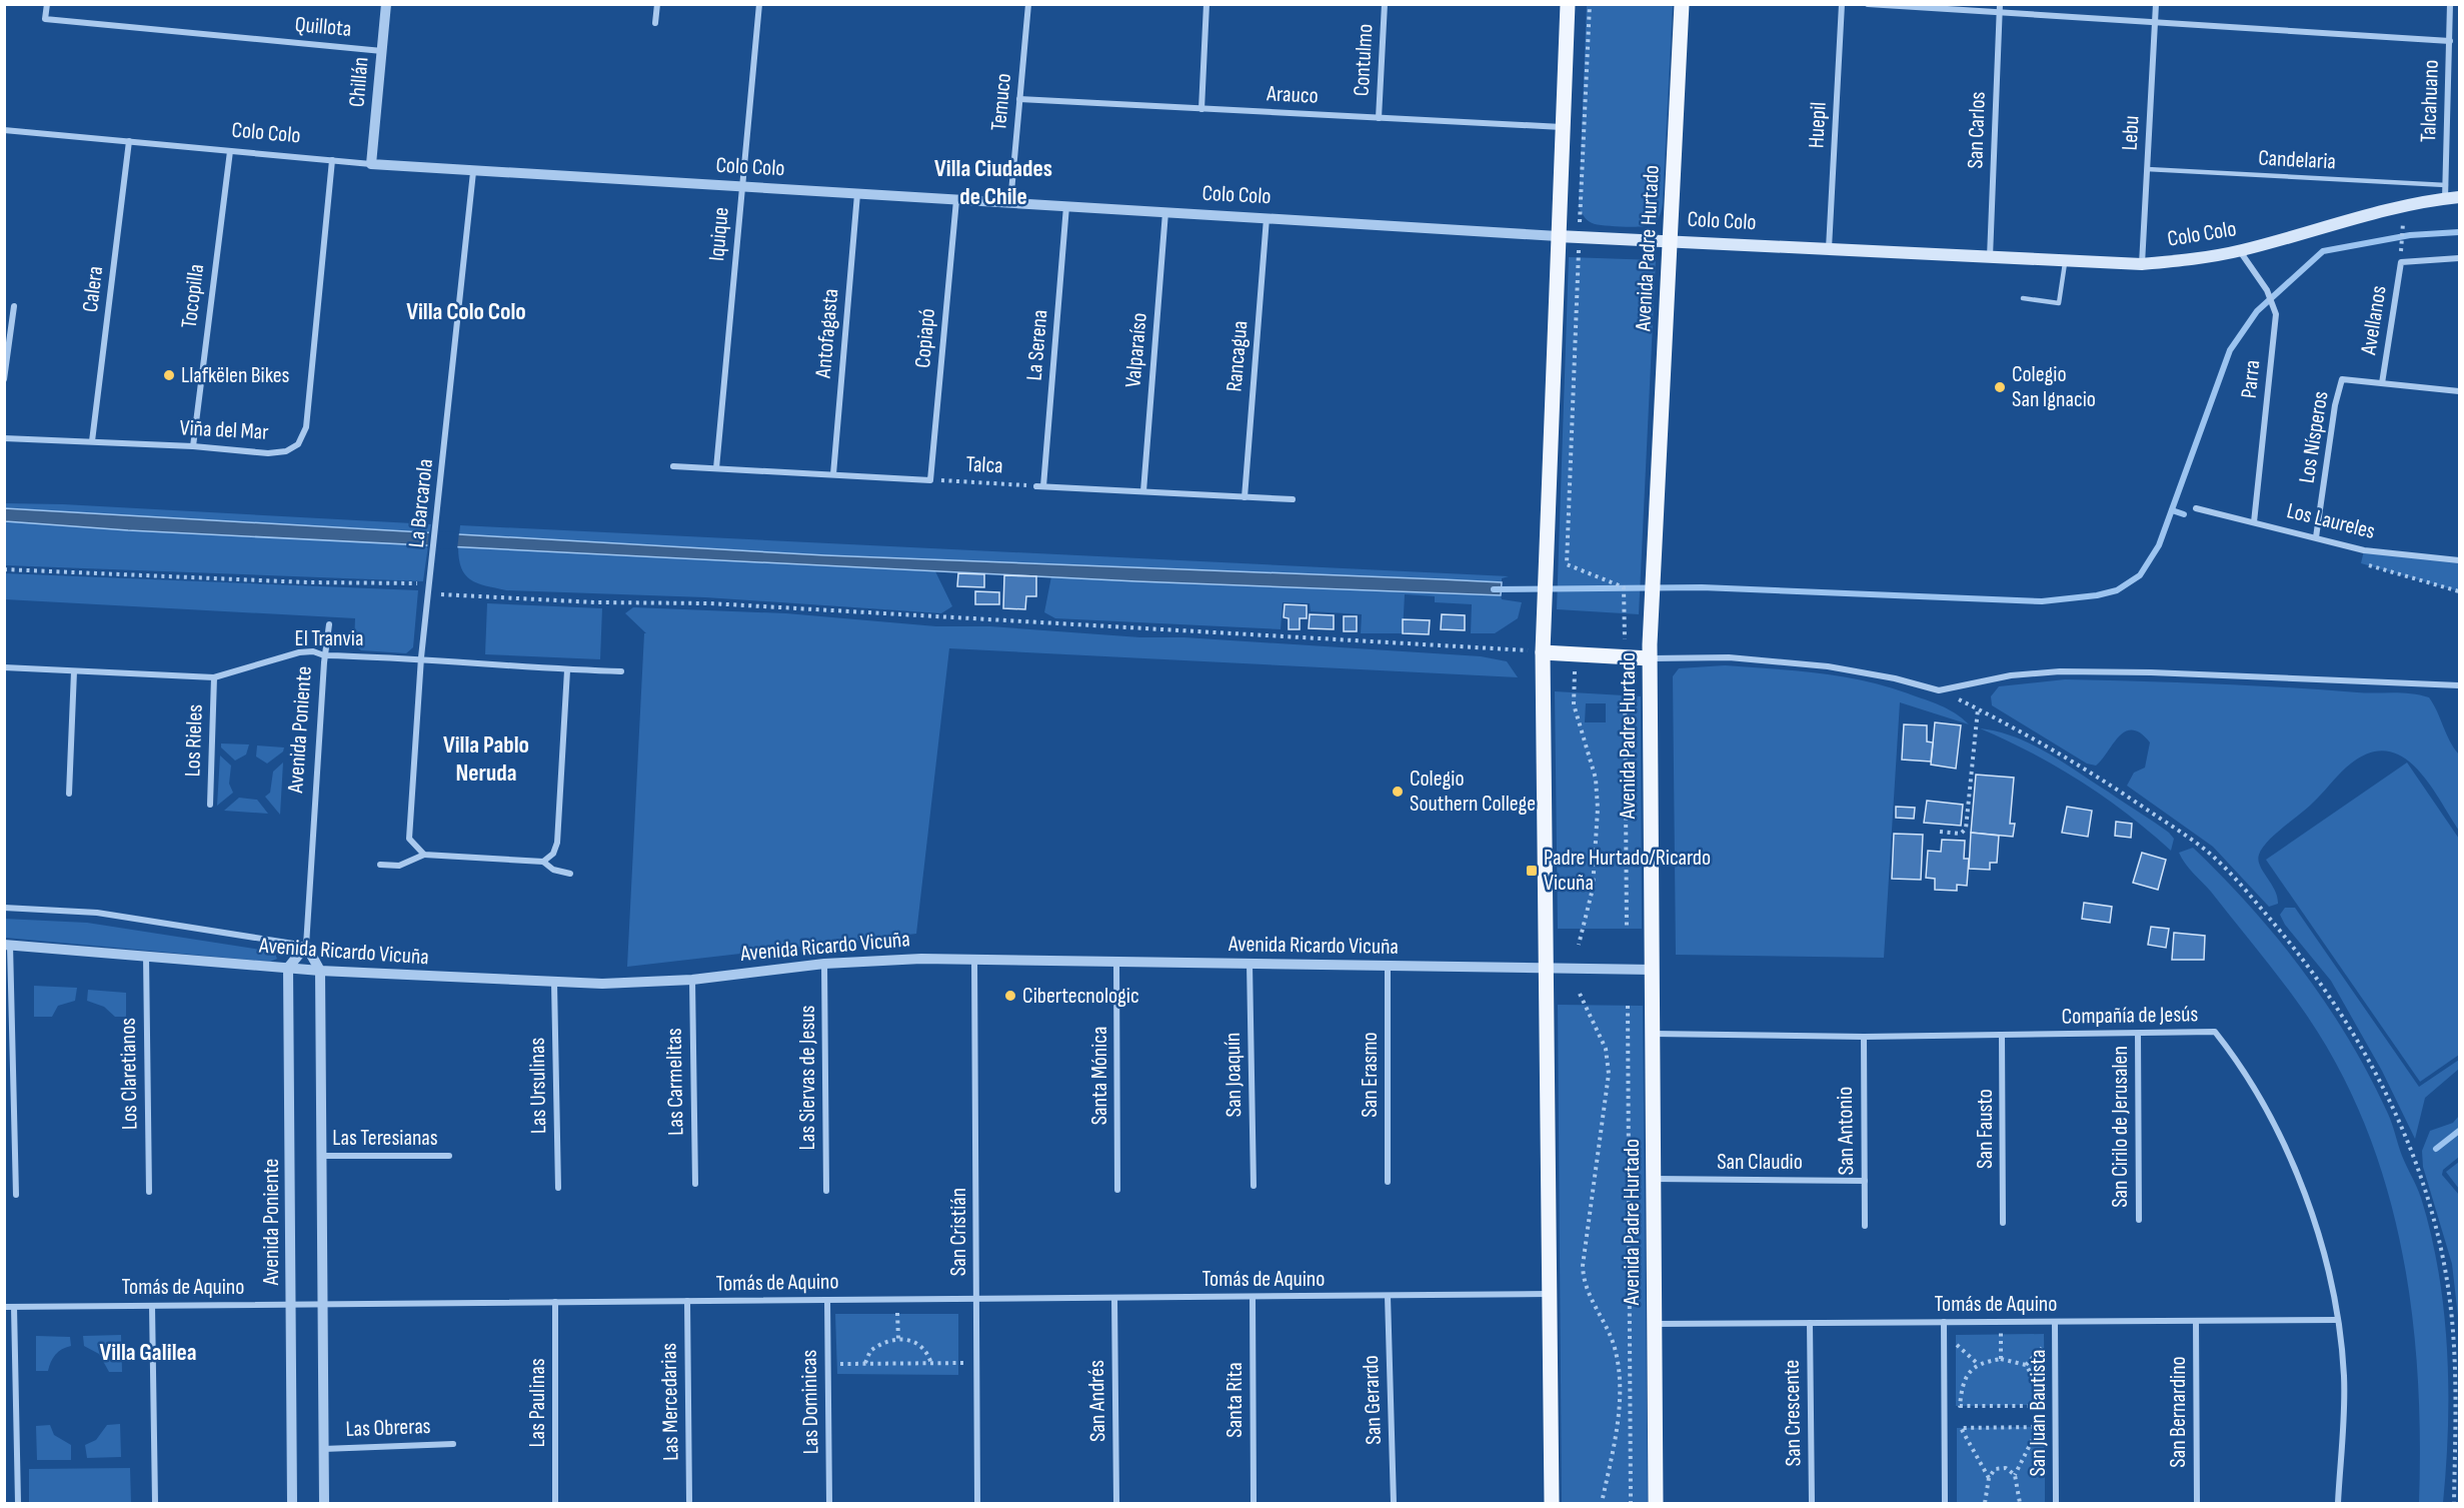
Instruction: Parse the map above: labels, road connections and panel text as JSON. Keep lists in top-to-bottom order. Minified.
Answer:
{"streets":{"main road":["Colo Colo","Avenida Padre Hurtado"],"street":["Quillota","Contulmo","Chillán","Arauco","Talcahuano","Temuco","Huepil","San Carlos","Lebu","Iquique","Calera","Tocopilla","Avellanos","Antofagasta","Copiapó","La Serena","Valparaíso","Rancagua","Parra","Viña del Mar","Los Nísperos","La Barcarola","Los Laureles","El Tranvia","Avenida Poniente","Los Rieles","Avenida Ricardo Vicuña","Compañía de Jesús","Los Claretianos","San Joaquín","San Erasmo","Santa Mónica","Las Siervas de Jesus","Las Carmelitas","Las Ursulinas","San Cirilo de Jerusalen","San Fausto","San Antonio","Las Teresianas","San Claudio","San Cristián","Tomás de Aquino","Santa Rita","San Gerardo","San Andrés","Las Mercedarias","Las Dominicas","Las Paulinas","San Bernardino","San Crescente","San Juan Bautista","Las Obreras"],"lane":["Candelaria"],"path":["Talca"]},"crossings":[["Quillota","Chillán"],["Contulmo","Arauco"],["Chillán","Colo Colo"],["Arauco","Temuco"],["Talcahuano","Colo Colo"],["Talcahuano","Candelaria"],["Temuco","Colo Colo"],["Huepil","Colo Colo"],["San Carlos","Colo Colo"],["Colo Colo","Lebu"],["Colo Colo","Iquique"],["Colo Colo","Avenida Padre Hurtado"],["Colo Colo","Calera"],["Colo Colo","Tocopilla"],["Colo Colo","Antofagasta"],["Colo Colo","Copiapó"],["Colo Colo","La Serena"],["Colo Colo","Valparaíso"],["Colo Colo","Rancagua"],["Colo Colo","Parra"],["Colo Colo","Viña del Mar"],["Colo Colo","La Barcarola"],["Lebu","Candelaria"],["Avenida Padre Hurtado","Avenida Ricardo Vicuña"],["Avenida Padre Hurtado","Compañía de Jesús"],["Avenida Padre Hurtado","San Claudio"],["Avenida Padre Hurtado","Tomás de Aquino"],["Calera","Viña del Mar"],["Tocopilla","Viña del Mar"],["Avellanos","Los Nísperos"],["Copiapó","Talca"],["La Serena","Talca"],["Parra","Los Laureles"],["Los Nísperos","Los Laureles"],["La Barcarola","El Tranvia"],["El Tranvia","Avenida Poniente"],["El Tranvia","Los Rieles"],["Avenida Poniente","Avenida Ricardo Vicuña"],["Avenida Poniente","Tomás de Aquino"],["Avenida Ricardo Vicuña","Los Claretianos"],["Avenida Ricardo Vicuña","San Joaquín"],["Avenida Ricardo Vicuña","San Erasmo"],["Avenida Ricardo Vicuña","Santa Mónica"],["Avenida Ricardo Vicuña","Las Siervas de Jesus"],["Avenida Ricardo Vicuña","Las Carmelitas"],["Avenida Ricardo Vicuña","Las Ursulinas"],["Avenida Ricardo Vicuña","San Cristián"],["Compañía de Jesús","San Cirilo de Jerusalen"],["Compañía de Jesús","San Fausto"],["Compañía de Jesús","San Antonio"],["Compañía de Jesús","Tomás de Aquino"],["San Antonio","San Claudio"],["San Cristián","Tomás de Aquino"],["Tomás de Aquino","Santa Rita"],["Tomás de Aquino","San Gerardo"],["Tomás de Aquino","San Andrés"],["Tomás de Aquino","Las Mercedarias"],["Tomás de Aquino","Las Dominicas"],["Tomás de Aquino","Las Paulinas"],["Tomás de Aquino","San Bernardino"],["Tomás de Aquino","San Crescente"],["Tomás de Aquino","San Juan Bautista"]],"districts":["Villa Ciudades de Chile","Villa Colo Colo","Villa Pablo Neruda","Villa Galilea"],"places":{"other":["Llafkëlen Bikes","Colegio San Ignacio","Colegio Southern College","Cibertecnologic"],"transit":["Padre Hurtado/Ricardo Vicuña"]}}
